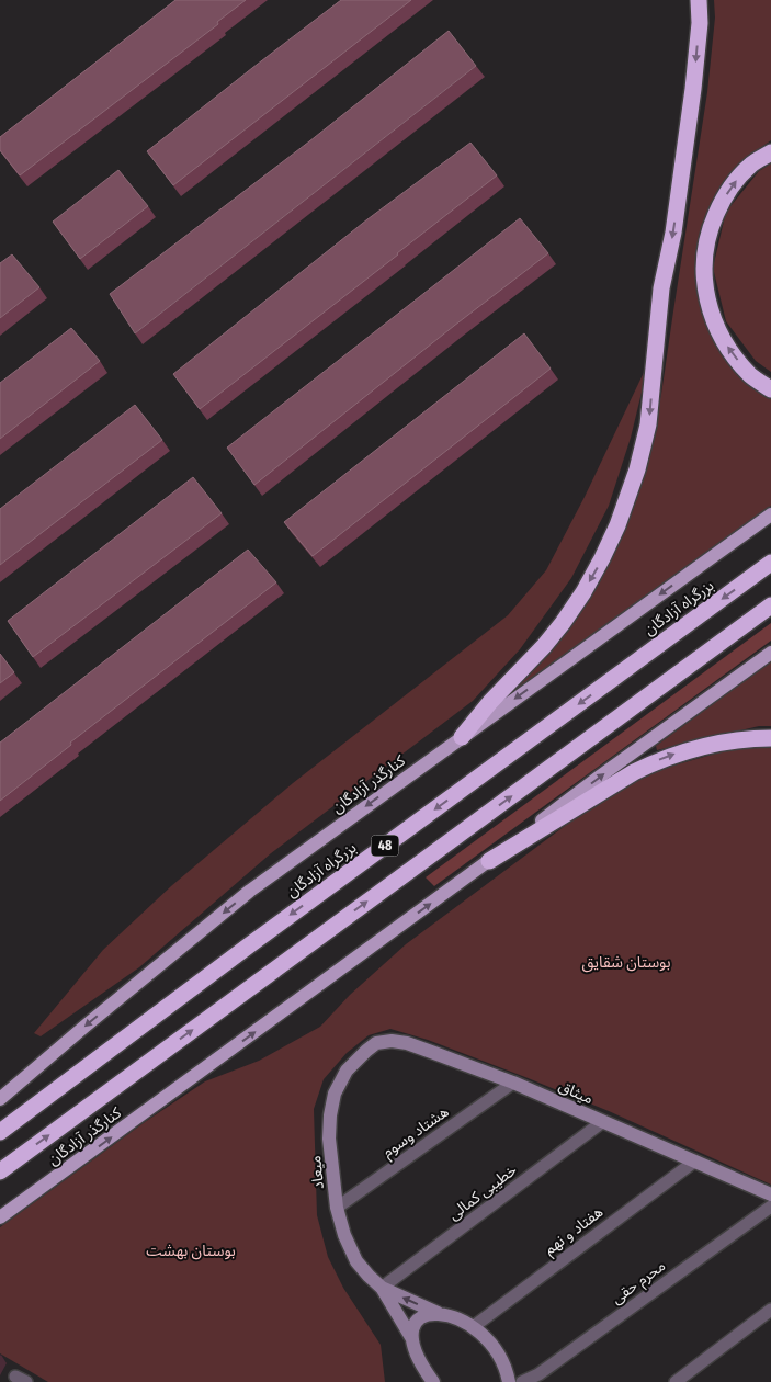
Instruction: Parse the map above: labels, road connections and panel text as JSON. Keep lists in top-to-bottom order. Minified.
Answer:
{"streets":{"highway":["بزرگراه آزادگان","48"],"main road":["کنارگذر آزادگان"],"street":["میثاق","هشتاد وسوم","میعاد","خطیبی کمالی","هفتاد و نهم","محرم حقی"]},"crossings":[["میثاق","هشتاد وسوم"],["میثاق","میعاد"],["میثاق","خطیبی کمالی"],["میثاق","هفتاد و نهم"],["هشتاد وسوم","میعاد"],["میعاد","خطیبی کمالی"]],"parks":["بوستان شقایق","بوستان بهشت"]}
